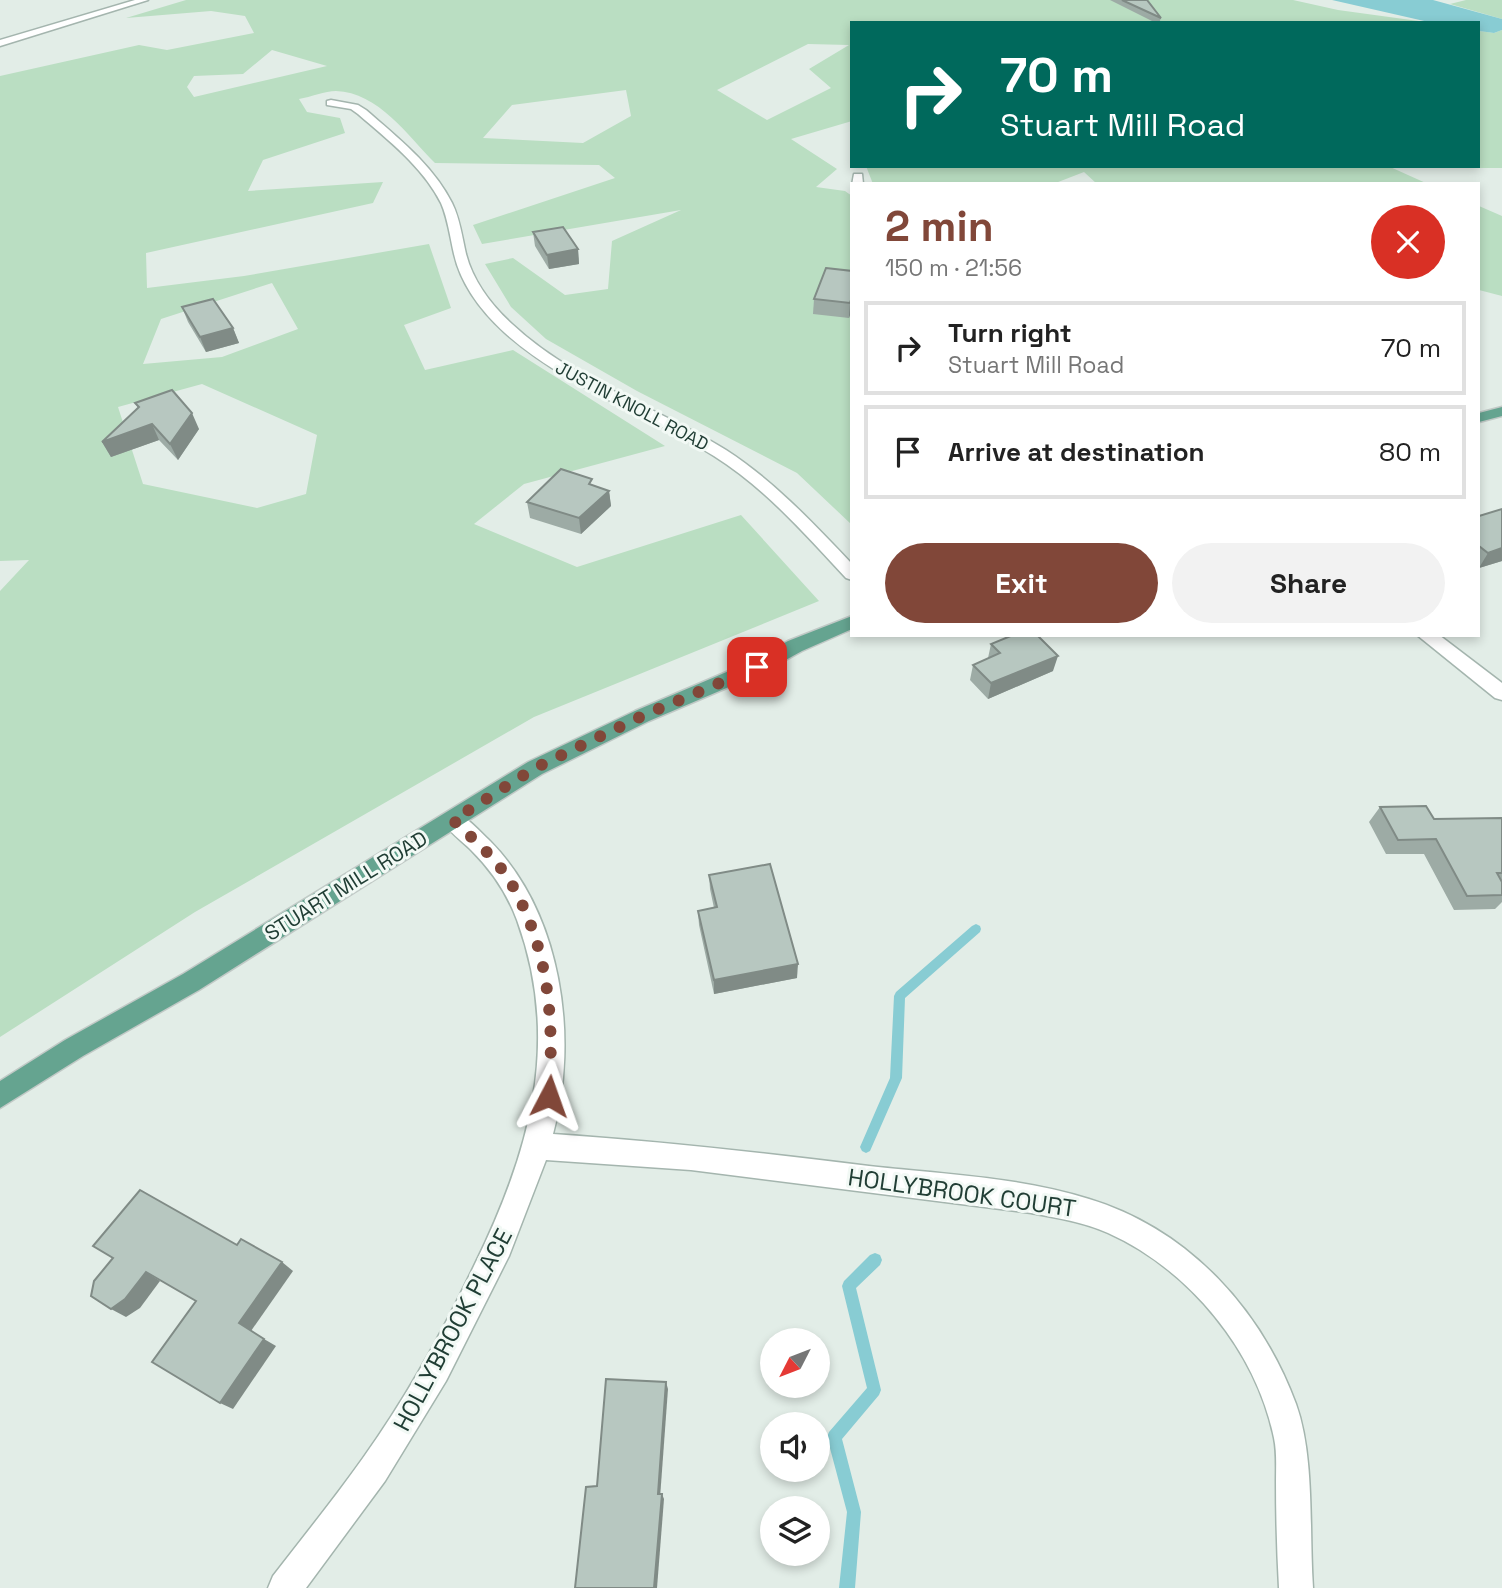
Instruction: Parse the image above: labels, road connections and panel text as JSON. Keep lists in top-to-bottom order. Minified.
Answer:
{"streets":{"main road":["STUART MILL ROAD"],"street":["JUSTIN KNOLL ROAD","HOLLYBROOK COURT","HOLLYBROOK PLACE"]},"crossings":[["STUART MILL ROAD","HOLLYBROOK PLACE"],["HOLLYBROOK COURT","HOLLYBROOK PLACE"]],"north":"bottom left","page":{"turn":["70 m","Stuart Mill Road"],"heading":["2 min","150 m · 21:56"],"list":[{"name":"Turn right","note":"Stuart Mill Road","value":"70 m"},{"name":"Arrive at destination","value":"80 m"}],"buttons":["Exit","Share"]}}
